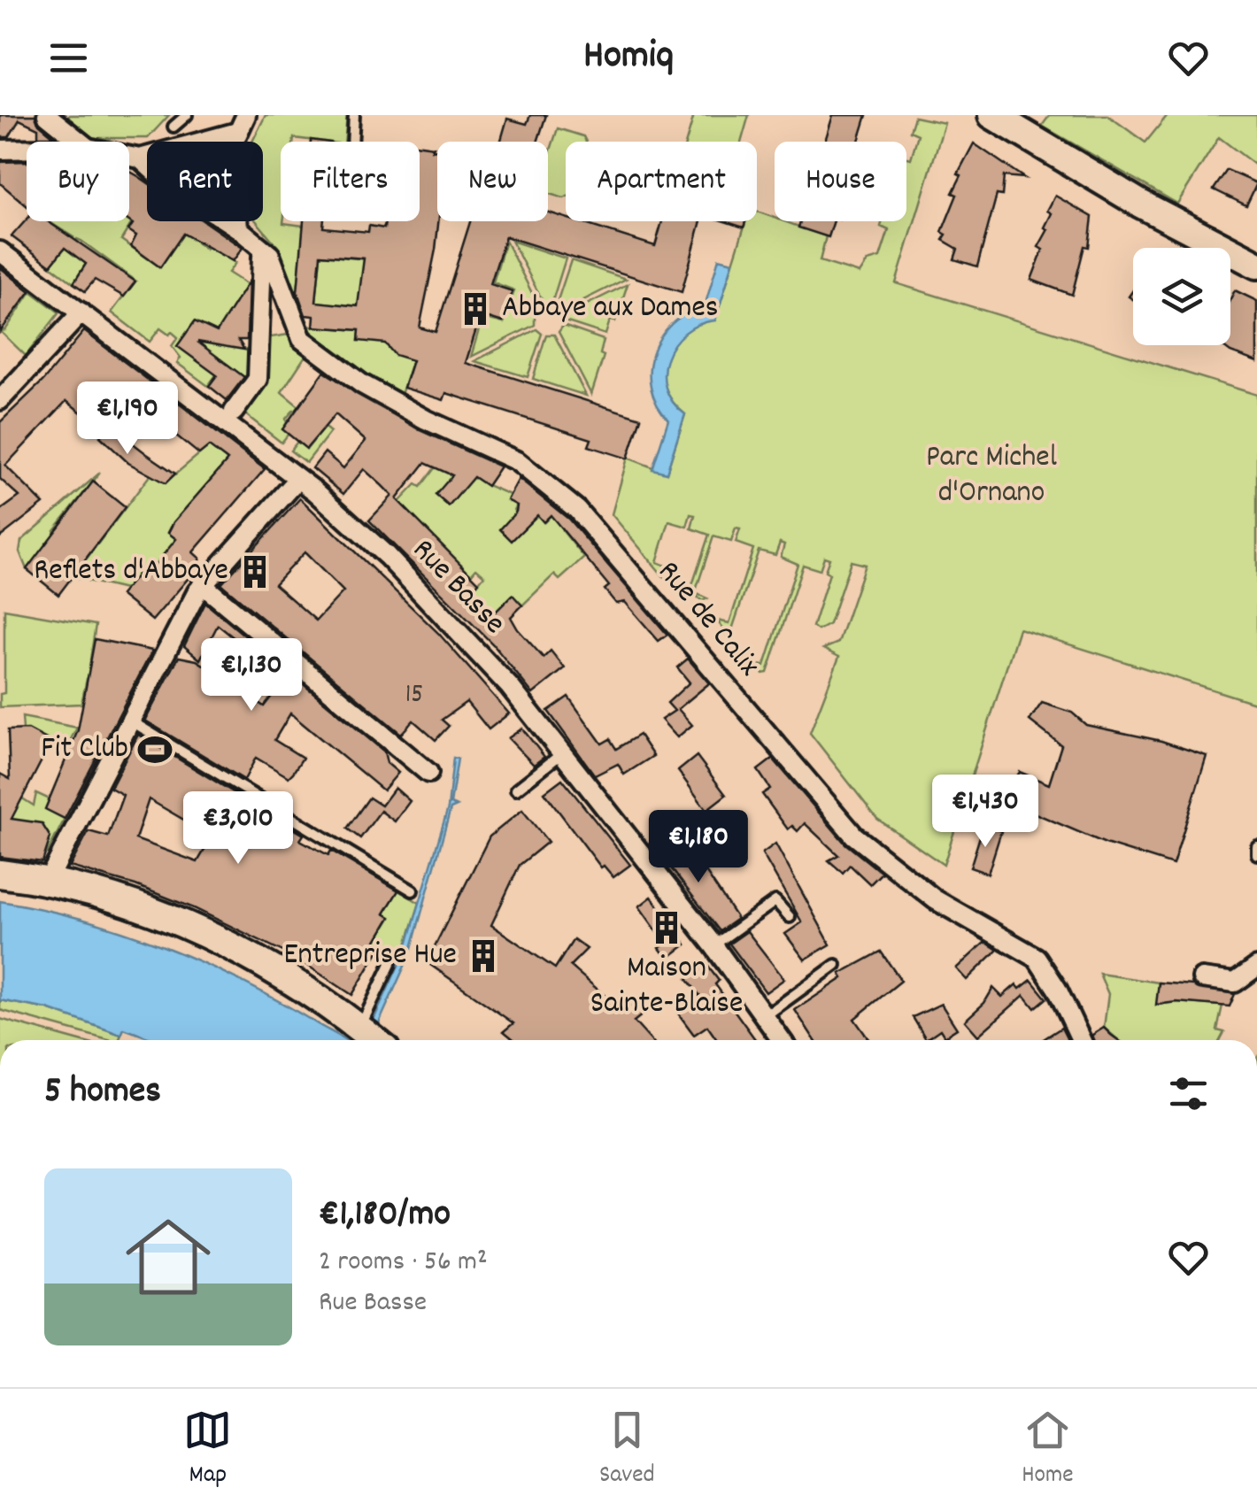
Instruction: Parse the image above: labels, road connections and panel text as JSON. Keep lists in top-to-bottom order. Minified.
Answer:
{"streets":{"street":["Rue Basse","Rue de Calix"]},"parks":["Parc Michel d'Ornano"],"places":{"building":["Abbaye aux Dames","Reflets d'Abbaye","Maison Sainte-Blaise","Entreprise Hue"],"sports":["Fit Club"]},"house_numbers":["15"],"page":{"header":"Homiq","chip":["Buy","Rent","Filters","New","Apartment","House"],"price":["€1,190","€1,130","€1,430","€3,010","€1,180"],"heading":"5 homes","list":[{"name":"€1,180/mo","note":"2 rooms · 56 m² · Rue Basse"}],"tabs":["Map","Saved","Home"]}}
